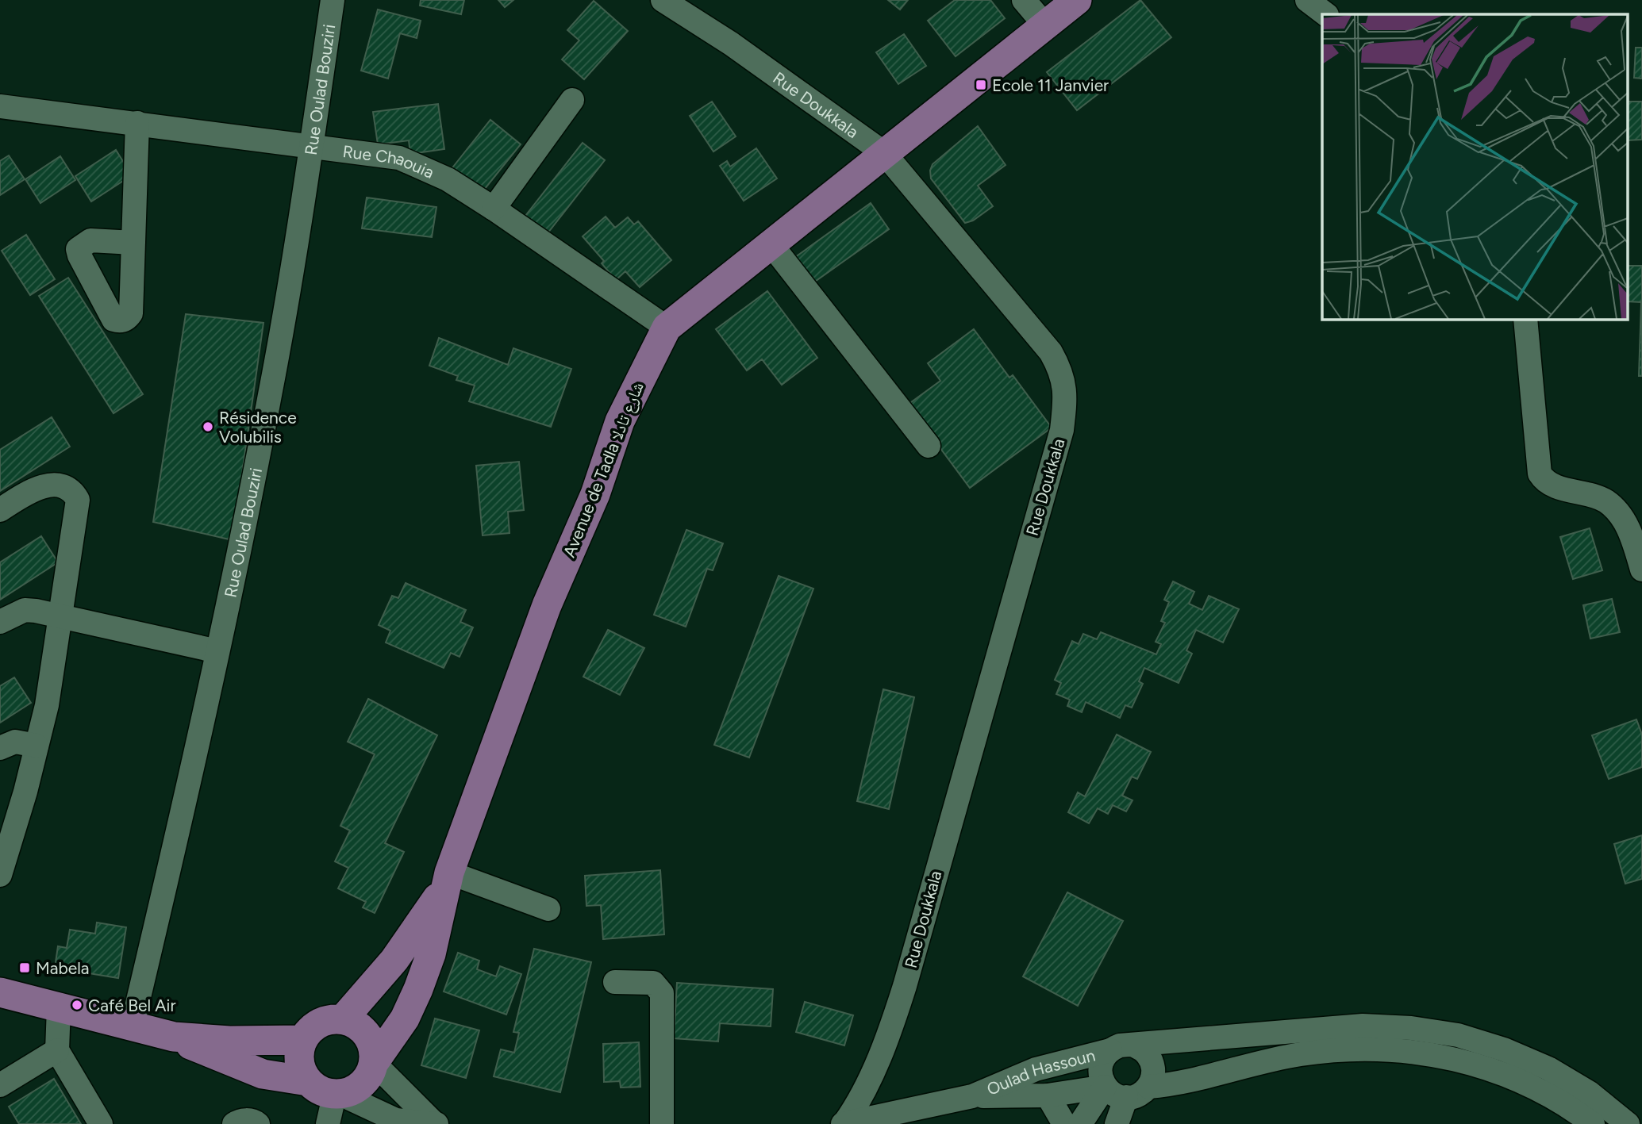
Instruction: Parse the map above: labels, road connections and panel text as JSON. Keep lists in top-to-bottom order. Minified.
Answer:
{"streets":{"main road":["Avenue de Tadla شارع تادلا"],"street":["Rue Oulad Bouziri","Rue Doukkala","Rue Chaouia","Oulad Hassoun"]},"crossings":[["Rue Oulad Bouziri","Rue Chaouia"],["Rue Doukkala","Avenue de Tadla شارع تادلا"],["Rue Doukkala","Oulad Hassoun"],["Rue Chaouia","Avenue de Tadla شارع تادلا"]],"places":{"transit":["Ecole 11 Janvier","Mabela"],"other":["Résidence Volubilis","Café Bel Air"]}}
